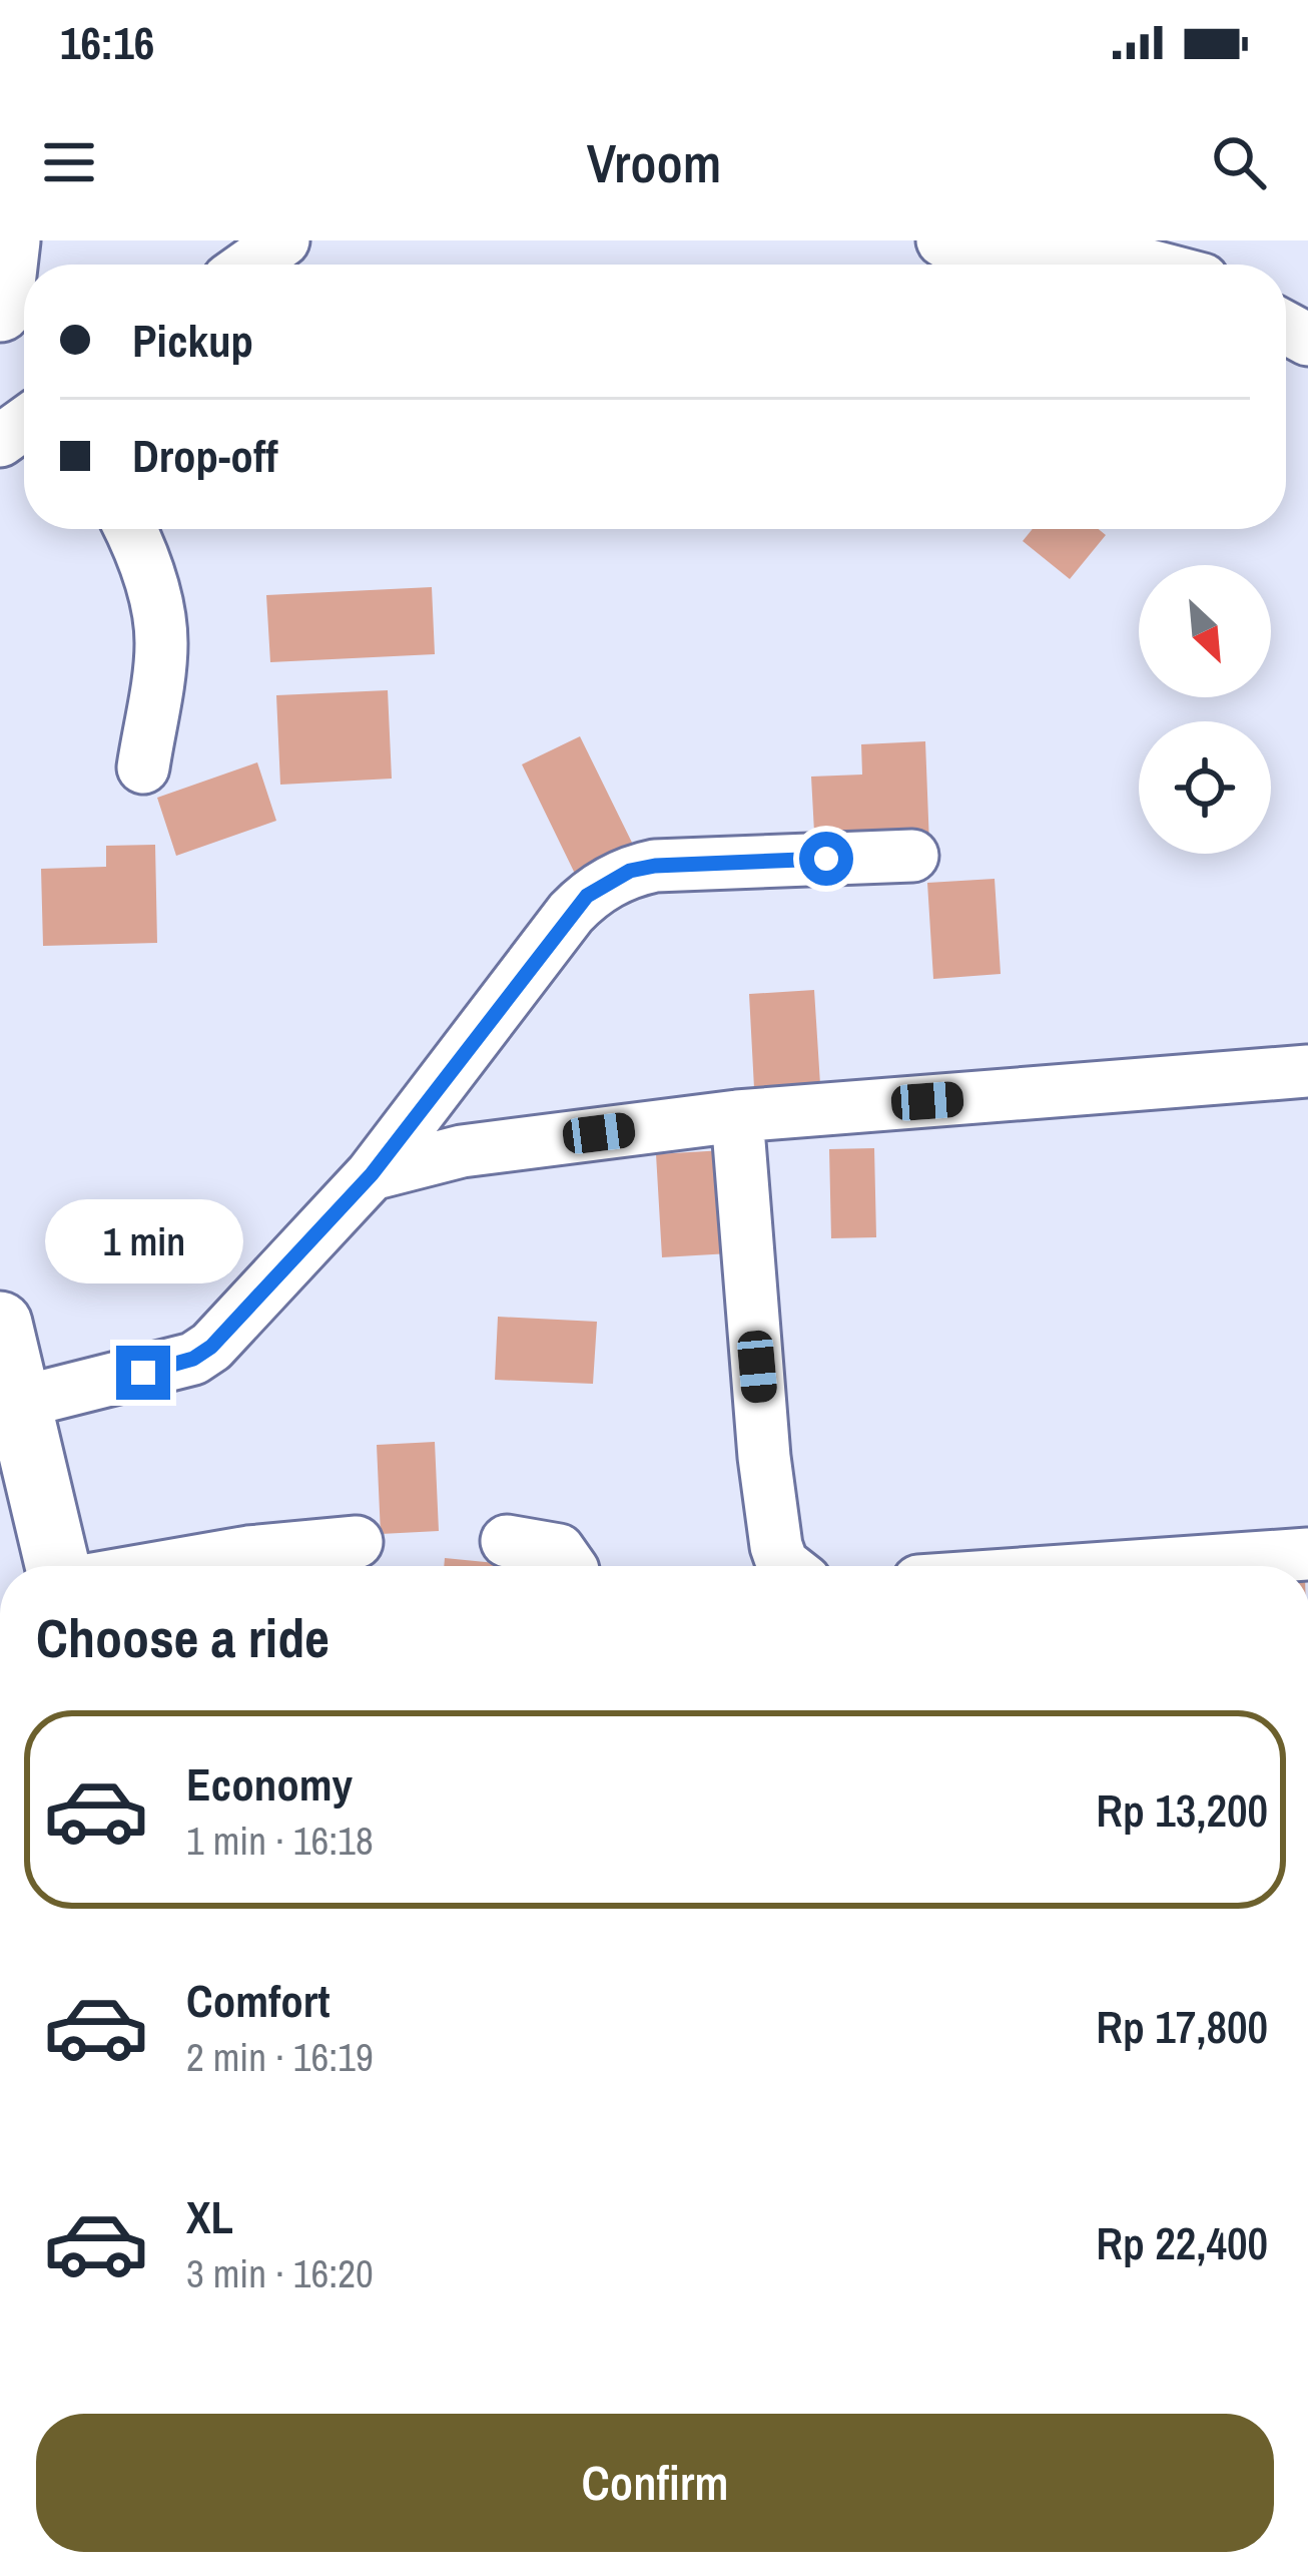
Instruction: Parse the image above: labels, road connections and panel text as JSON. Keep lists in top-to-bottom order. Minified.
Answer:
{"north":"bottom right","page":{"status":"16:16","header":"Vroom","banner":["Pickup","Drop-off"],"bubble":"1 min","heading":"Choose a ride","list":[{"name":"Economy","note":"1 min · 16:18","value":"Rp 13,200"},{"name":"Comfort","note":"2 min · 16:19","value":"Rp 17,800"},{"name":"XL","note":"3 min · 16:20","value":"Rp 22,400"}],"buttons":"Confirm"}}
